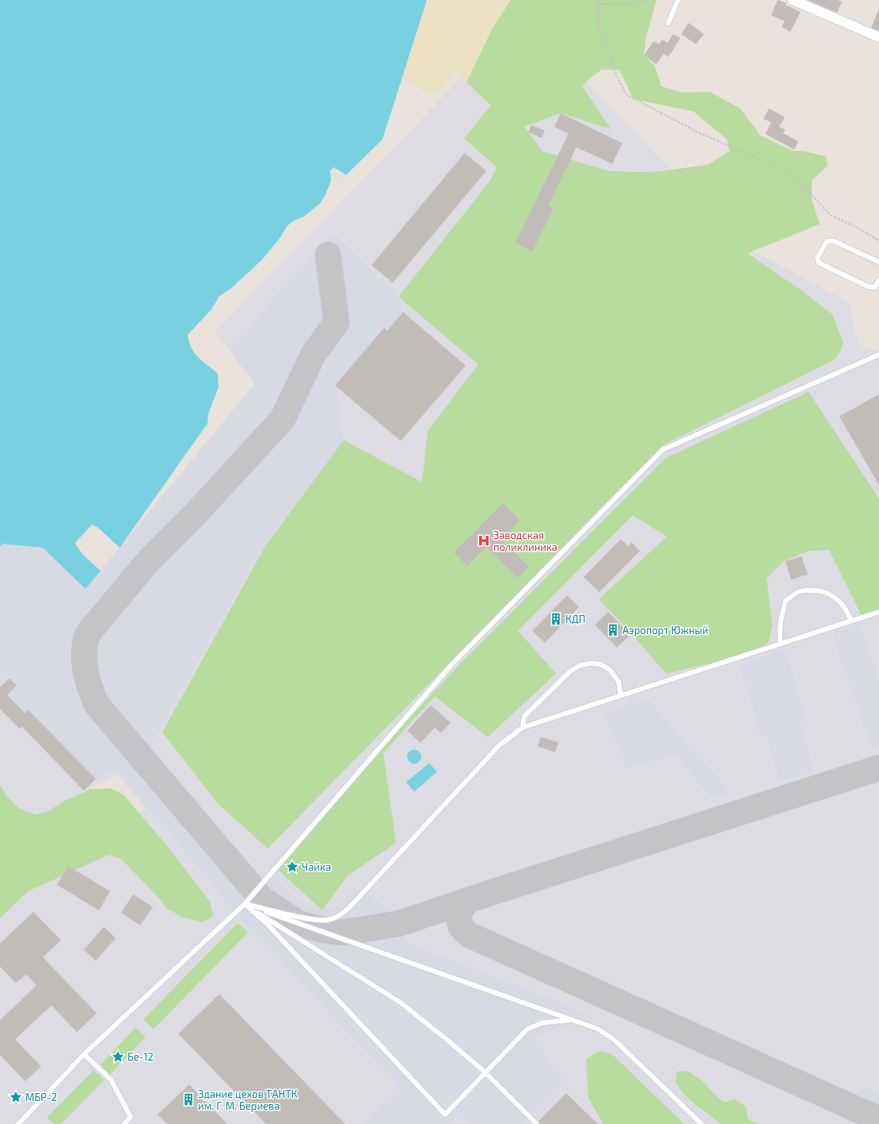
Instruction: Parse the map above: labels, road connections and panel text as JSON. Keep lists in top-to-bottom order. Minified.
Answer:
{"places":{"hospital":["Заводская поликлиника"],"building":["КДП","Аэропорт Южный","Здание цехов ТАНТК им. Г. М. Бериева"],"place":["Чайка","Бе-12","МБР-2"]}}
